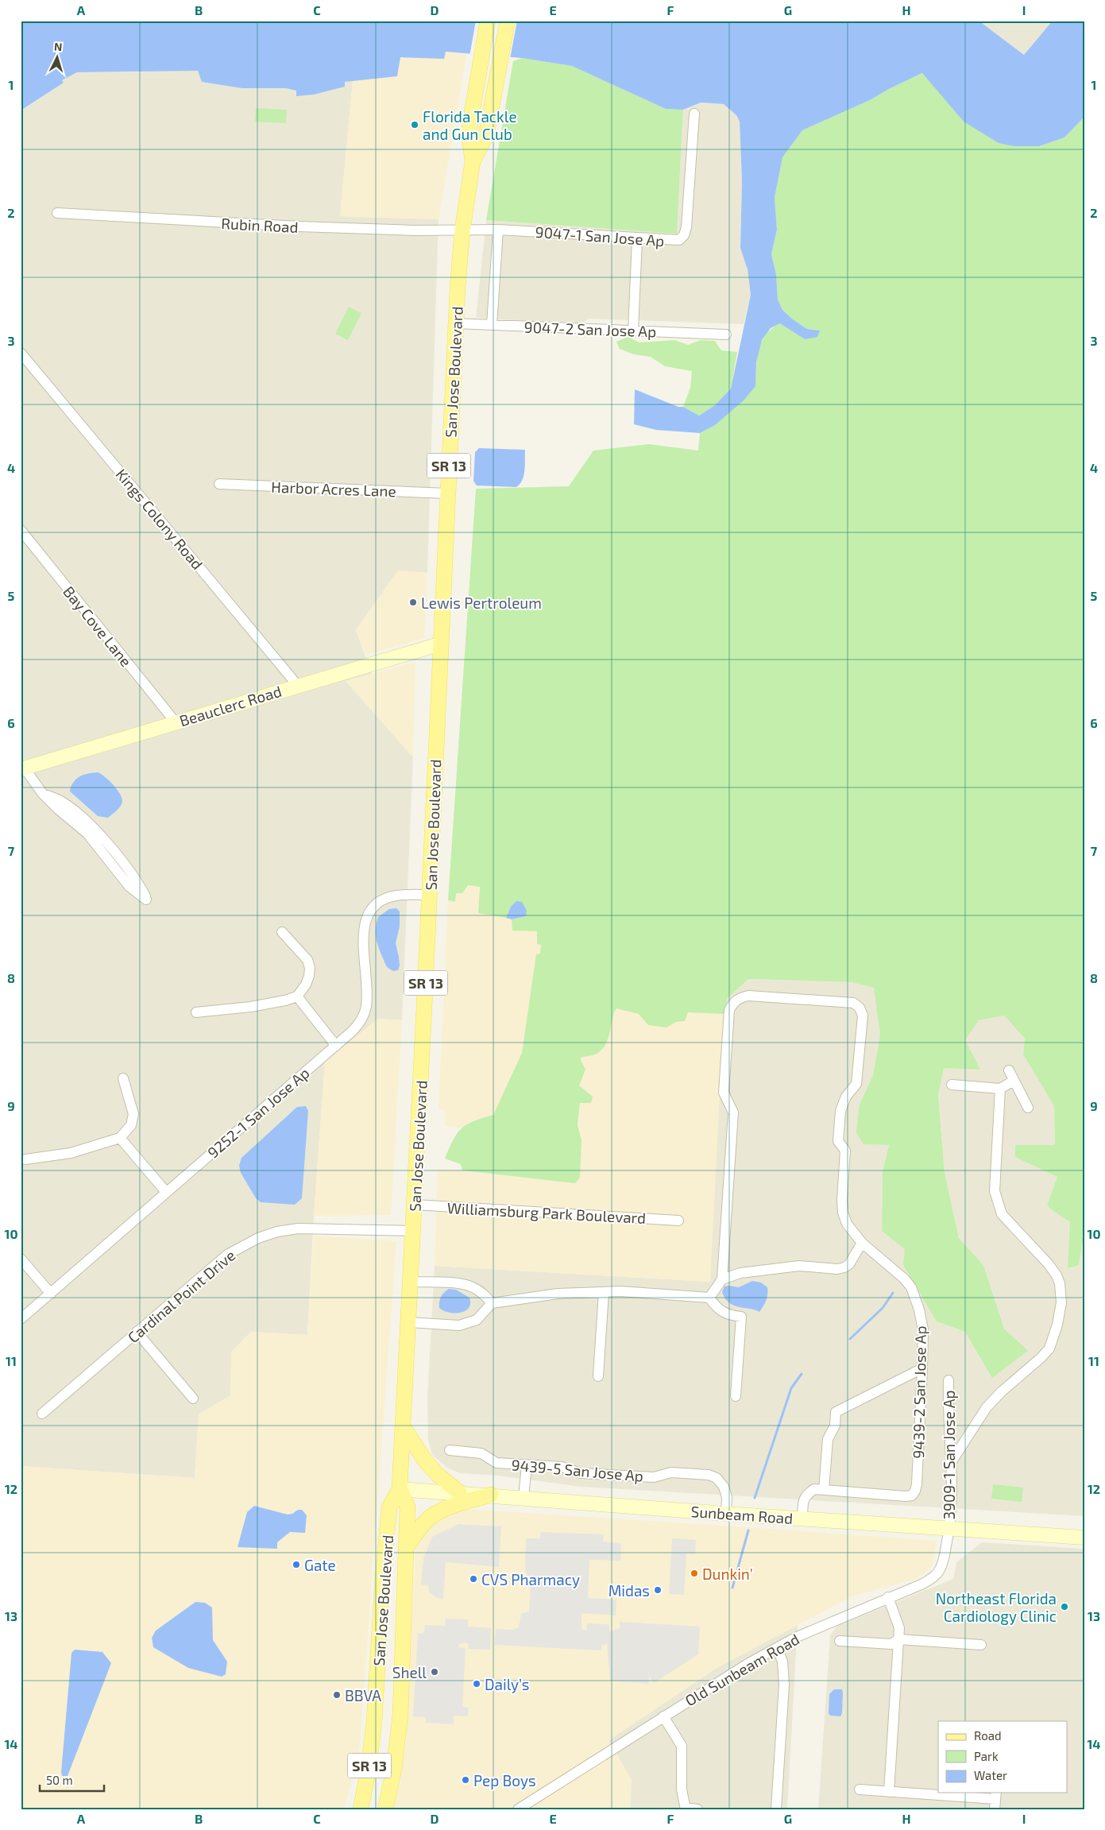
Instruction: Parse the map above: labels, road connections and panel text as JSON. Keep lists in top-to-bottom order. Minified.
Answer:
{"streets":{"main road":["San Jose Boulevard","SR 13"],"street":["Rubin Road","9047-1 San Jose Ap","9047-2 San Jose Ap","Harbor Acres Lane","Kings Colony Road","Bay Cove Lane","Beauclerc Road","9252-1 San Jose Ap","Williamsburg Park Boulevard","Cardinal Point Drive","9439-2 San Jose Ap","3909-1 San Jose Ap","9439-5 San Jose Ap","Sunbeam Road","Old Sunbeam Road"]},"crossings":[["Rubin Road","9047-1 San Jose Ap"],["Rubin Road","San Jose Boulevard"],["9047-1 San Jose Ap","San Jose Boulevard"],["9047-2 San Jose Ap","San Jose Boulevard"],["San Jose Boulevard","Harbor Acres Lane"],["San Jose Boulevard","Beauclerc Road"],["San Jose Boulevard","9252-1 San Jose Ap"],["San Jose Boulevard","Williamsburg Park Boulevard"],["San Jose Boulevard","Cardinal Point Drive"],["San Jose Boulevard","Sunbeam Road"],["Kings Colony Road","Beauclerc Road"],["Bay Cove Lane","Beauclerc Road"],["9439-2 San Jose Ap","Sunbeam Road"],["3909-1 San Jose Ap","Sunbeam Road"],["3909-1 San Jose Ap","Old Sunbeam Road"],["9439-5 San Jose Ap","Sunbeam Road"],["Sunbeam Road","Old Sunbeam Road"]],"places":["Florida Tackle and Gun Club","Lewis Pertroleum","Gate","Dunkin'","CVS Pharmacy","Midas","Northeast Florida Cardiology Clinic","Shell","Daily’s","BBVA","Pep Boys"],"legend":["Road","Park","Water"],"scale_bar":"50 m","north":"top","grid":{"columns":["A","B","C","D","E","F","G","H","I"],"rows":["1","2","3","4","5","6","7","8","9","10","11","12","13","14"]}}
